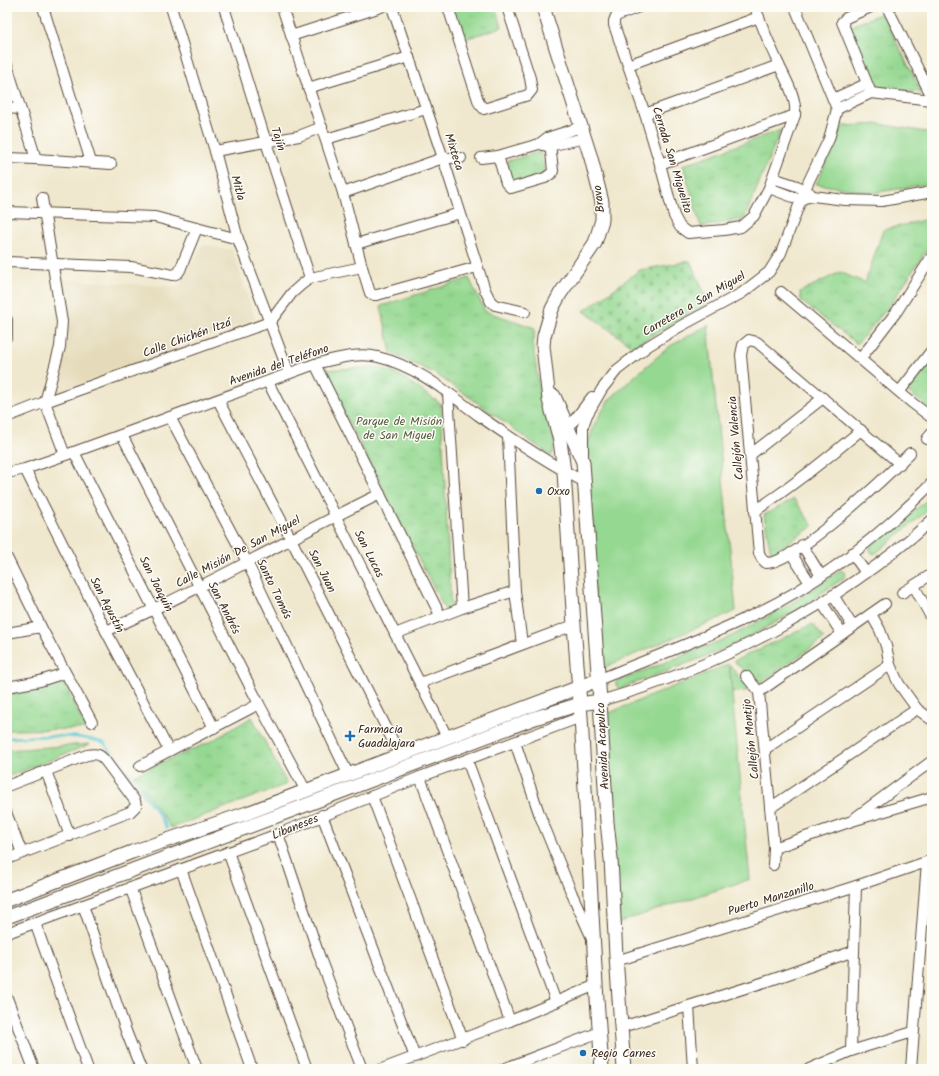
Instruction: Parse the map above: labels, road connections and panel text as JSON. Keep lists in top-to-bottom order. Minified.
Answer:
{"streets":{"main road":["Bravo","Avenida Acapulco","Libaneses"],"street":["Tajín","Mixteca","Cerrada San Miguelito","Mitla","Carretera a San Miguel","Calle Chichén Itzá","Avenida del Teléfono","Callejón Valencia","Calle Misión De San Miguel","San Lucas","San Juan","San Joaquín","Santo Tomás","San Agustín","San Andrés","Callejón Montijo","Puerto Manzanillo"]},"crossings":[["Mitla","Calle Chichén Itzá"],["Mitla","Avenida del Teléfono"],["Bravo","Carretera a San Miguel"],["Bravo","Avenida Acapulco"],["Carretera a San Miguel","Avenida Acapulco"],["Calle Chichén Itzá","San Joaquín"],["Avenida del Teléfono","San Lucas"],["Avenida del Teléfono","San Juan"],["Avenida del Teléfono","San Joaquín"],["Avenida del Teléfono","Santo Tomás"],["Avenida del Teléfono","San Agustín"],["Avenida del Teléfono","San Andrés"],["Avenida del Teléfono","Avenida Acapulco"],["Calle Misión De San Miguel","San Lucas"],["Calle Misión De San Miguel","San Juan"],["Calle Misión De San Miguel","San Joaquín"],["Calle Misión De San Miguel","Santo Tomás"],["Calle Misión De San Miguel","San Agustín"],["Calle Misión De San Miguel","San Andrés"],["Avenida Acapulco","Libaneses"],["Avenida Acapulco","Puerto Manzanillo"]],"parks":["Parque de Misión de San Miguel"],"places":{"other":["Oxxo","Regio Carnes"],"health":["Farmacia Guadalajara"]}}
